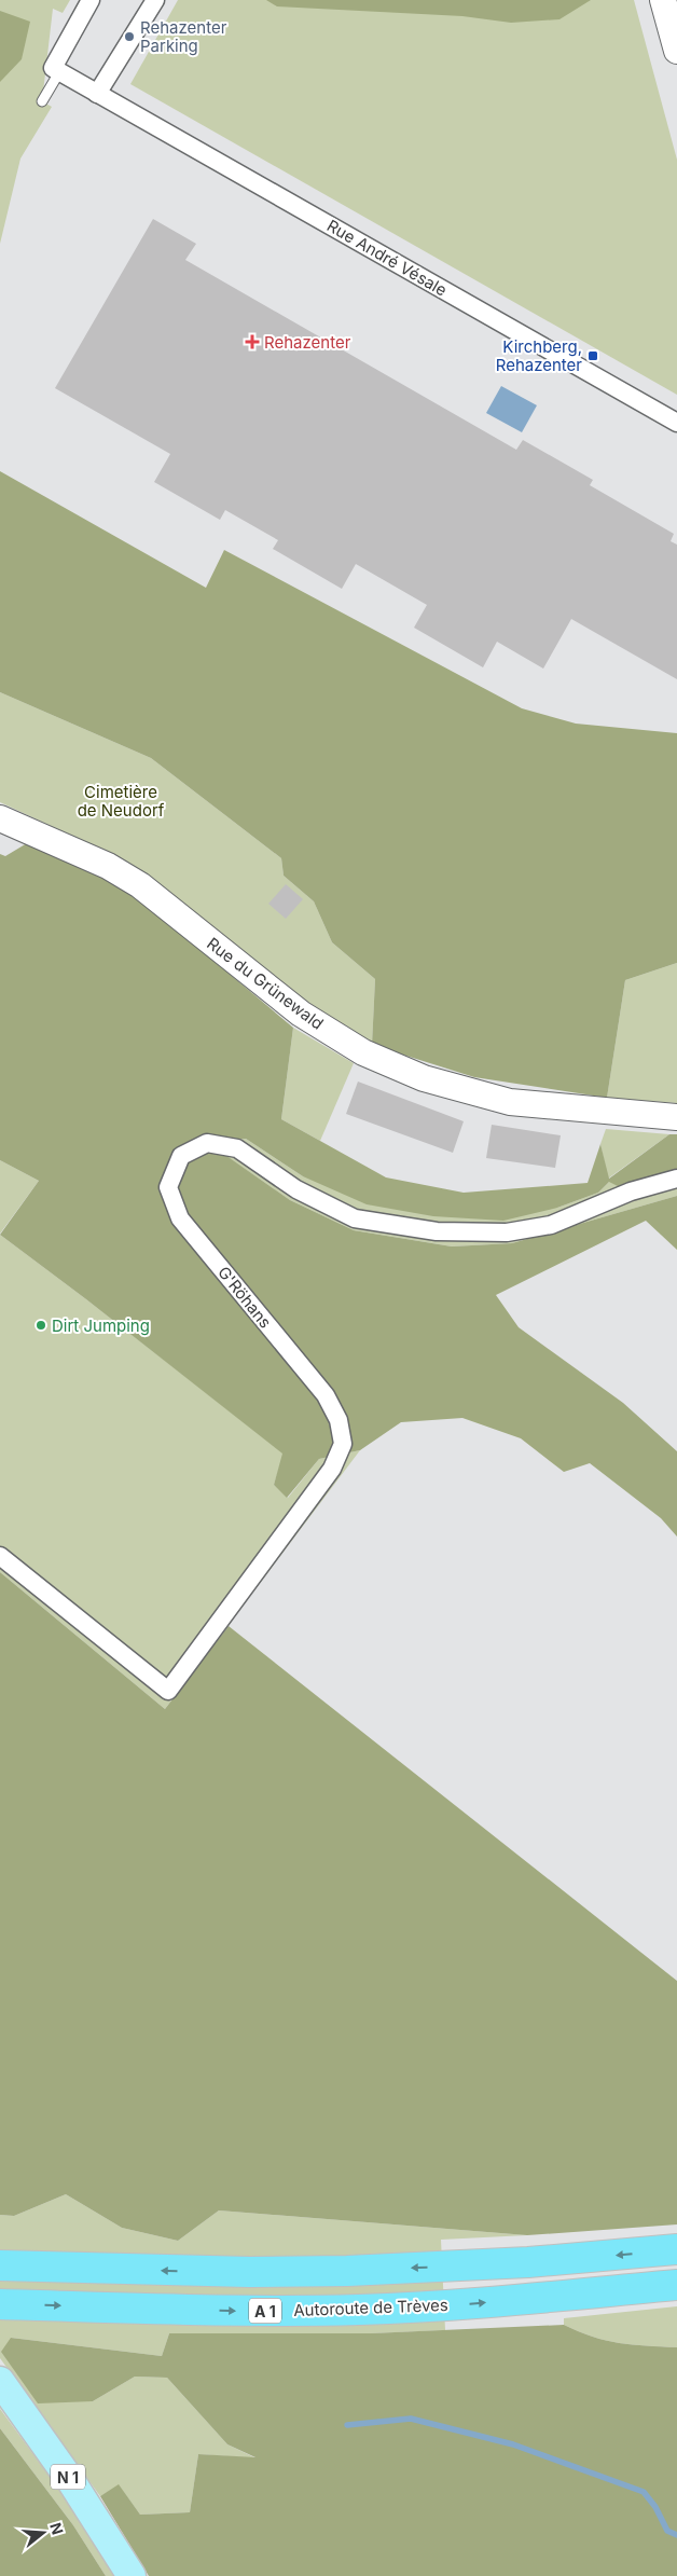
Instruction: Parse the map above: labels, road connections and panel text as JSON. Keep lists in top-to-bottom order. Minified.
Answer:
{"streets":{"highway":["Autoroute de Trèves","A 1"],"main road":["Rue du Grünewald","N 1"],"street":["Rue André Vésale","G'Röhans"]},"parks":["Cimetière de Neudorf"],"places":{"other":["Rehazenter Parking","Dirt Jumping"],"health":["Rehazenter"],"transit":["Kirchberg, Rehazenter"]},"north":"right"}
